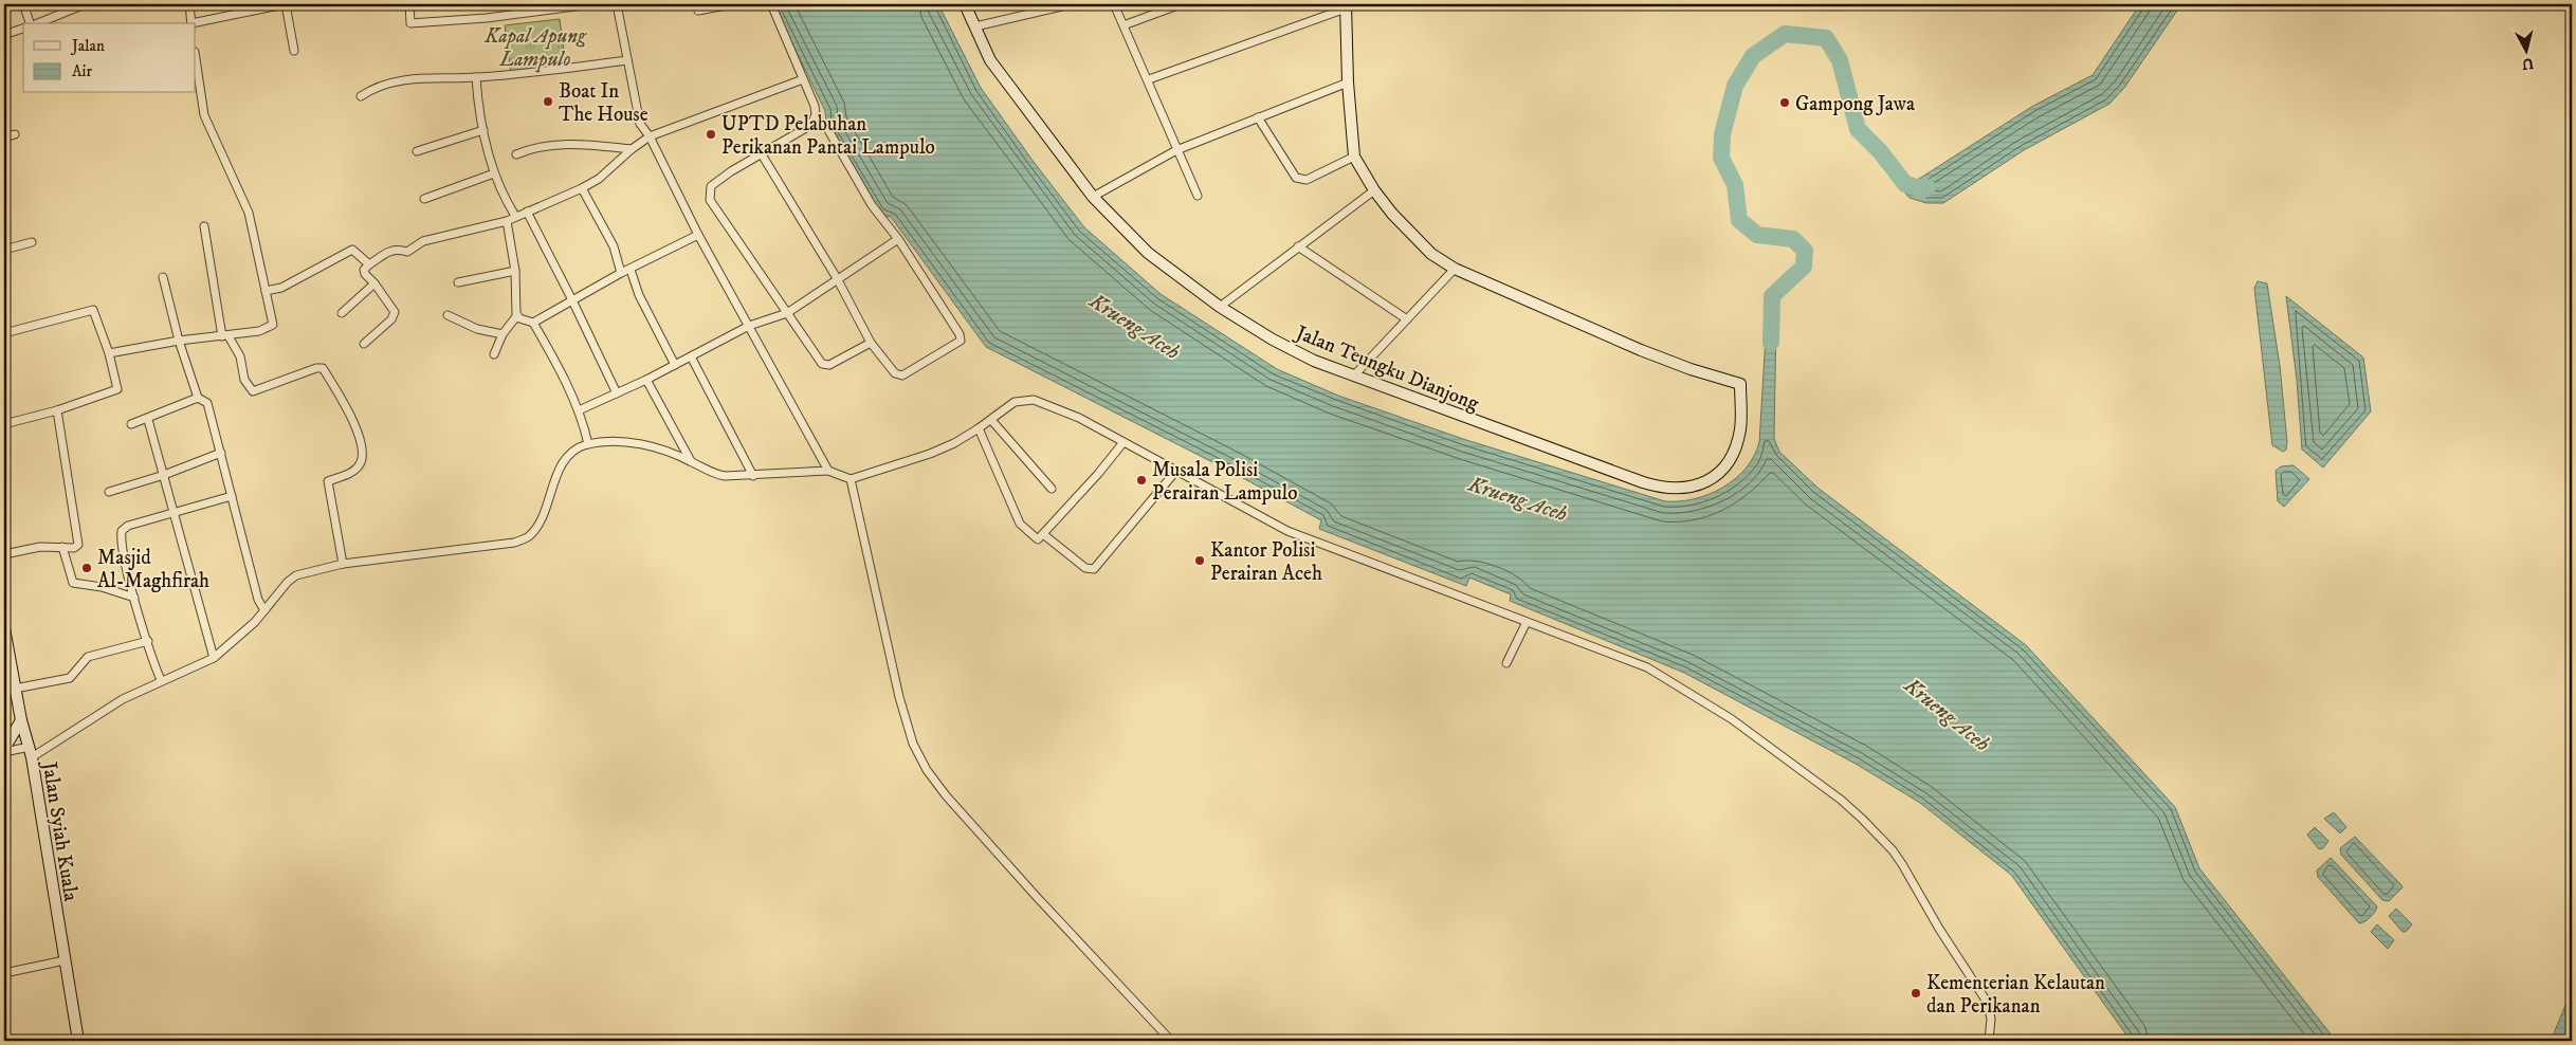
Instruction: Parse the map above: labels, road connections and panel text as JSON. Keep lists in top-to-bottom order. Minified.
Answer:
{"streets":{"street":["Jalan Teungku Dianjong","Jalan Syiah Kuala"]},"water":["Krueng Aceh"],"parks":["Kapal Apung Lampulo"],"places":["Boat In The House","Gampong Jawa","UPTD Pelabuhan Perikanan Pantai Lampulo","Musala Polisi Perairan Lampulo","Kantor Polisi Perairan Aceh","Masjid Al-Maghfirah","Kementerian Kelautan dan Perikanan"],"legend":["Jalan","Air"],"north":"bottom"}
